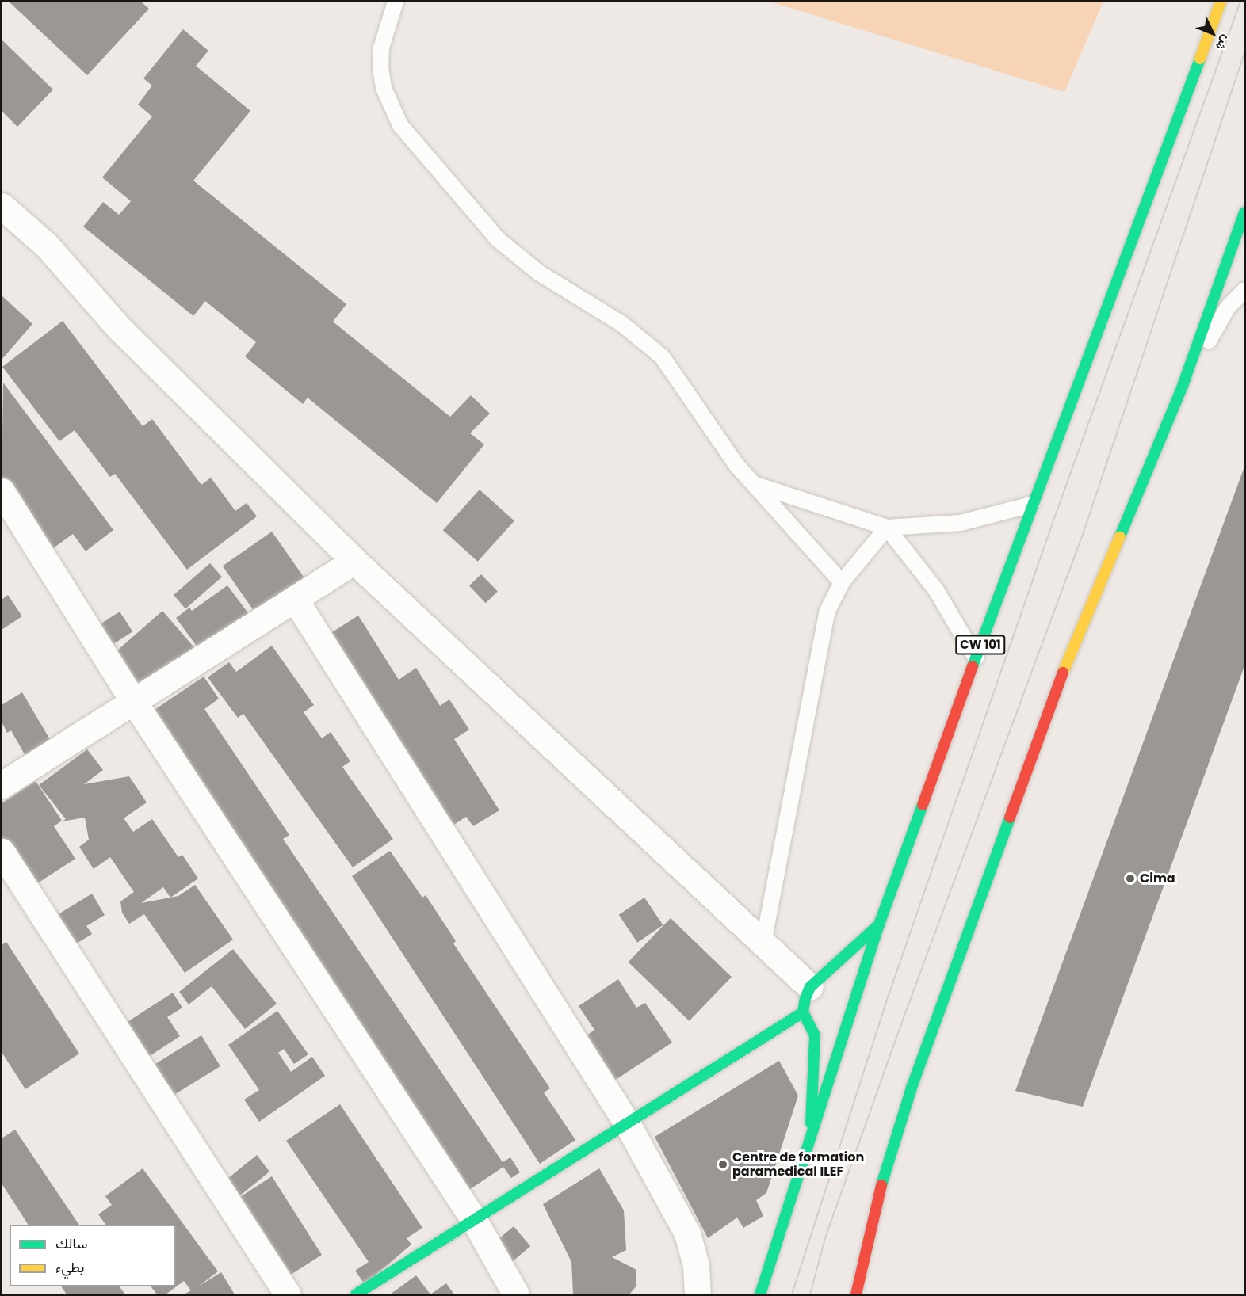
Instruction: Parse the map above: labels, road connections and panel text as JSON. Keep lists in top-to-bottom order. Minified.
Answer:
{"streets":{"main road":["CW 101"]},"places":["Cima","Centre de formation paramedical ILEF"],"legend":["سالك","بطيء"],"north":"bottom right"}
